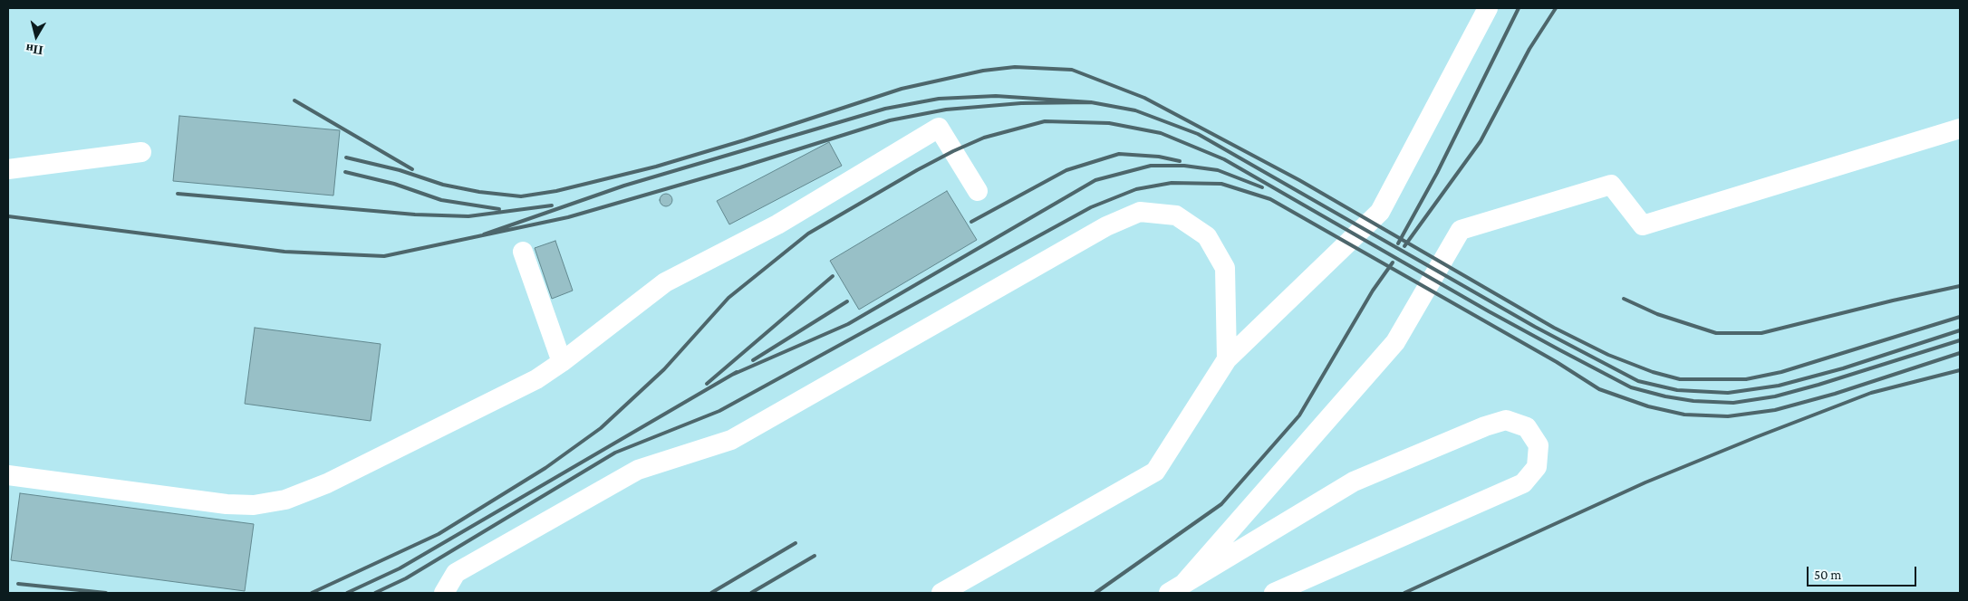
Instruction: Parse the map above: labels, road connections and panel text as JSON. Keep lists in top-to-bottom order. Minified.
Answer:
{"scale_bar":"50 m","north":"bottom"}
